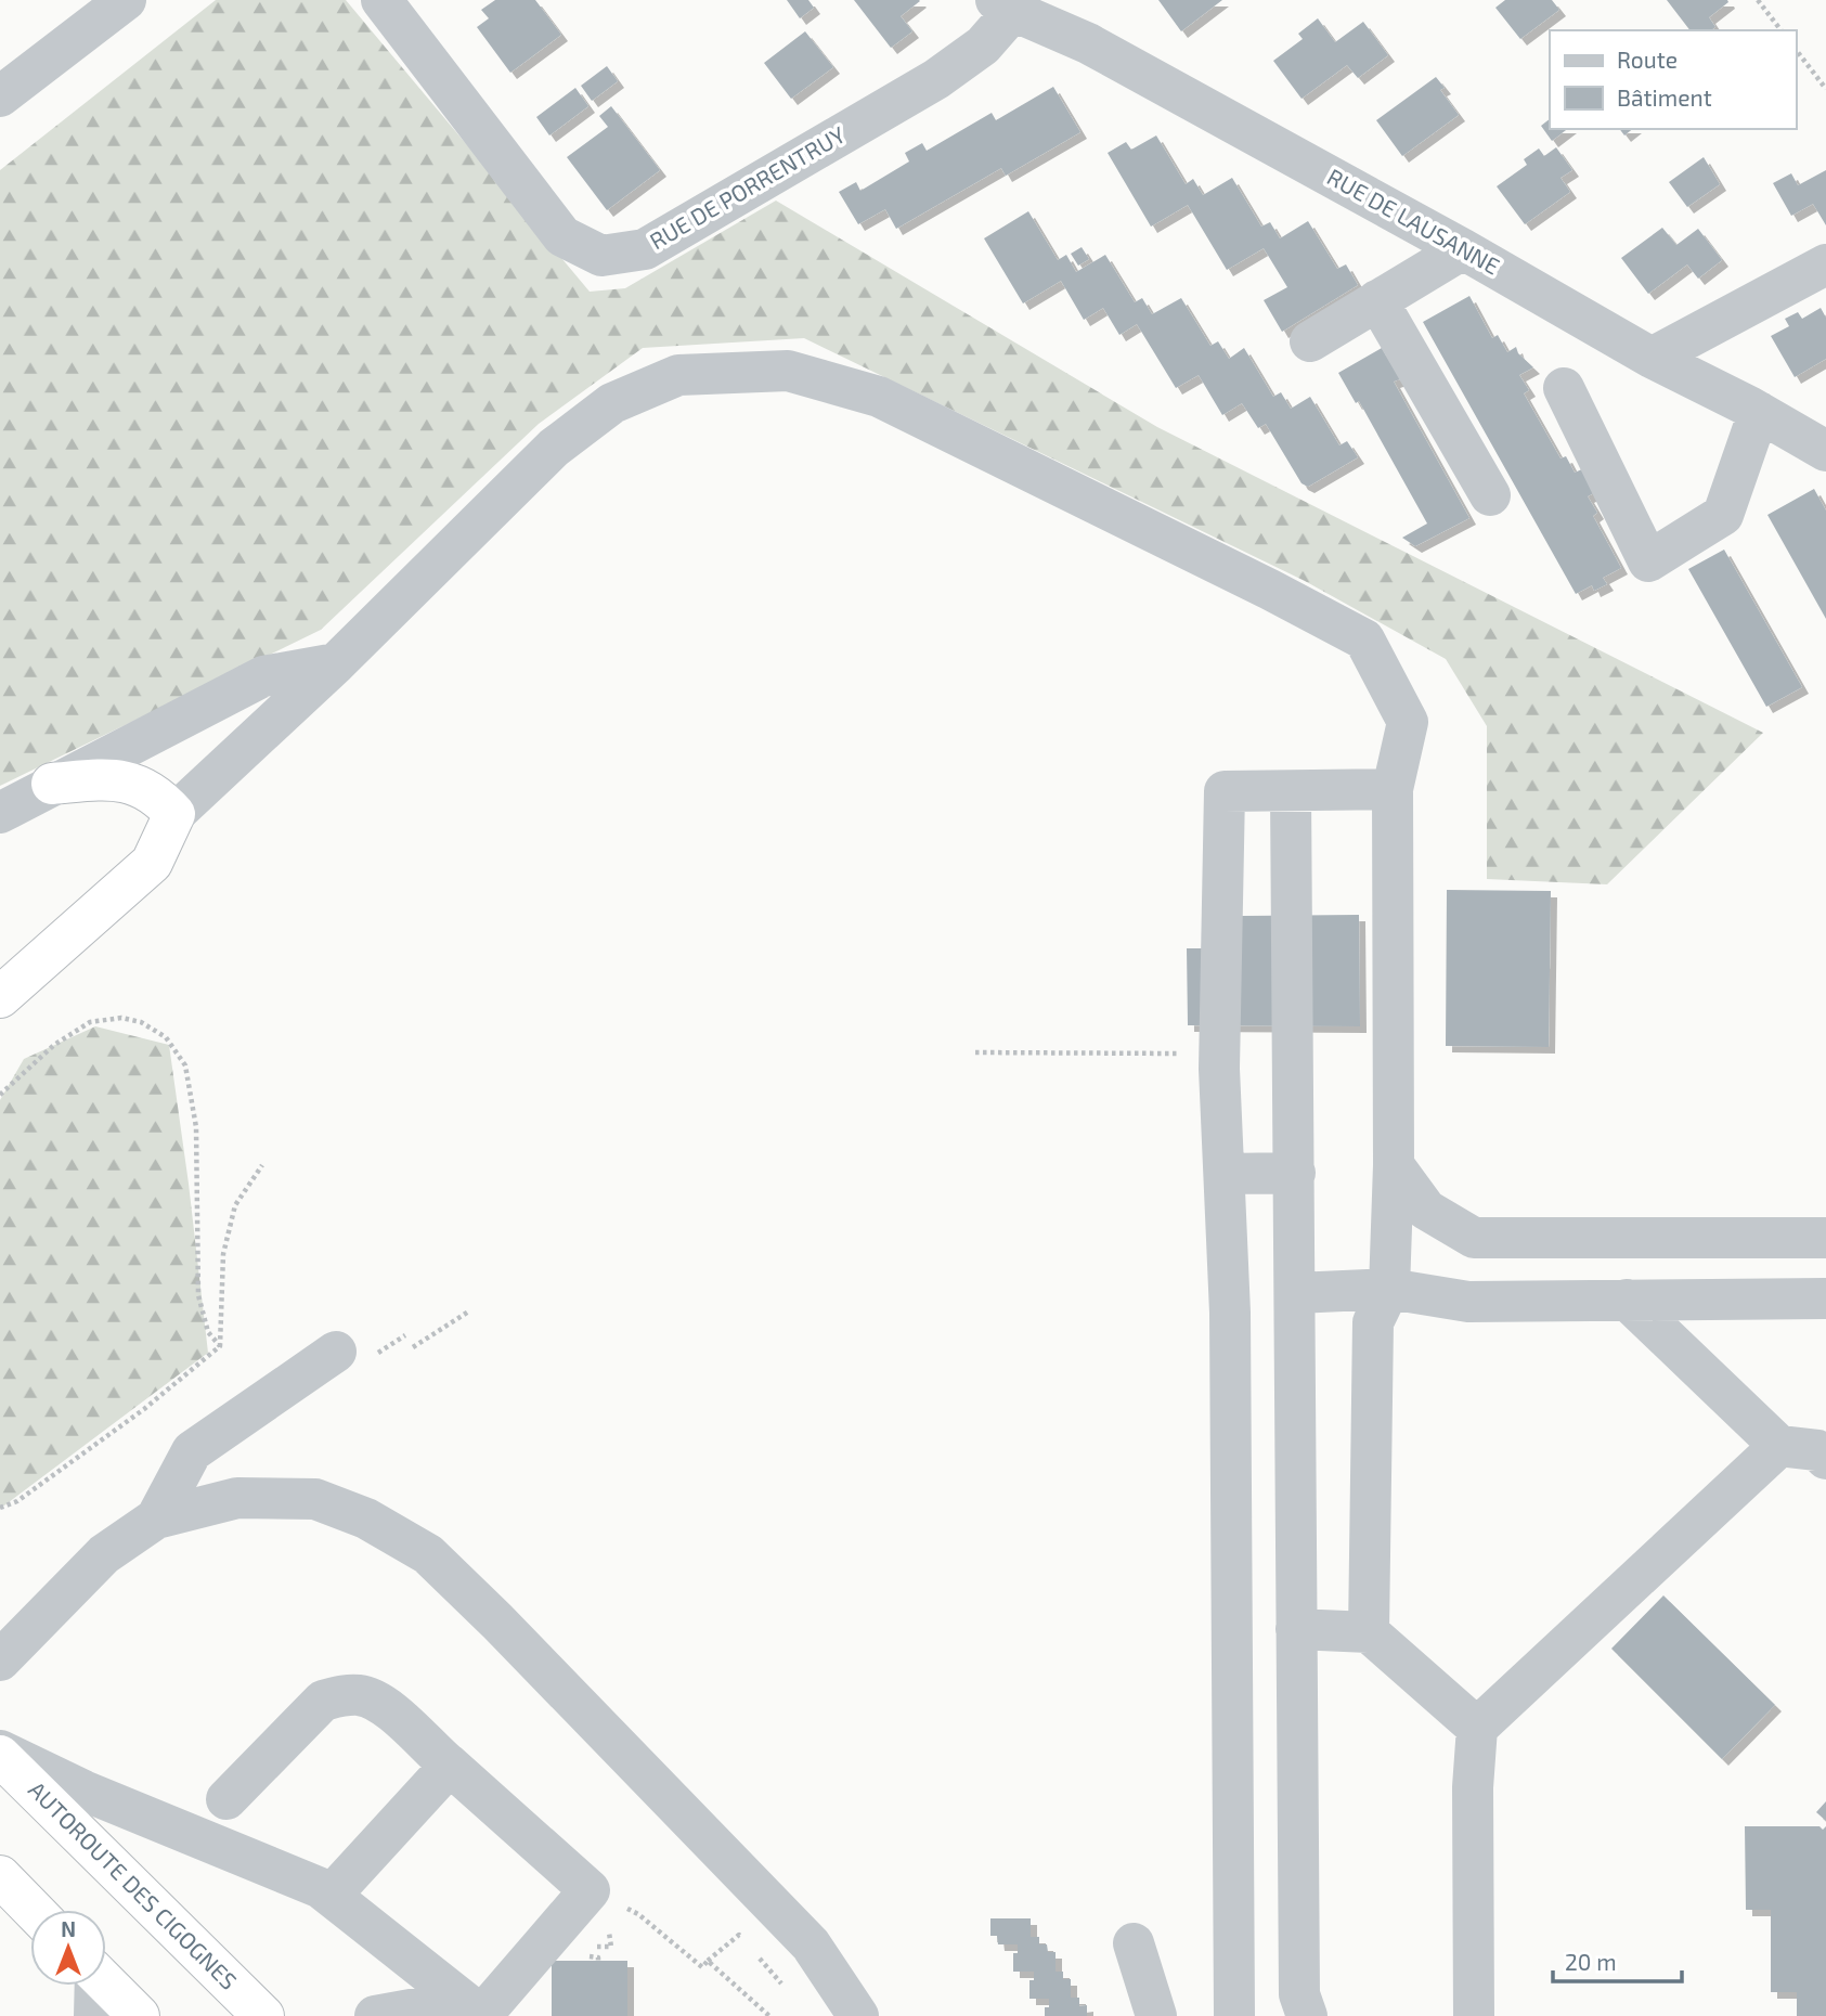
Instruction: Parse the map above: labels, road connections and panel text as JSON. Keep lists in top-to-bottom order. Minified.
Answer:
{"streets":{"highway":["AUTOROUTE DES CIGOGNES"],"street":["RUE DE PORRENTRUY","RUE DE LAUSANNE"]},"crossings":[["RUE DE PORRENTRUY","RUE DE LAUSANNE"]],"legend":["Route","Bâtiment"],"scale_bar":"20 m","north":"top"}
